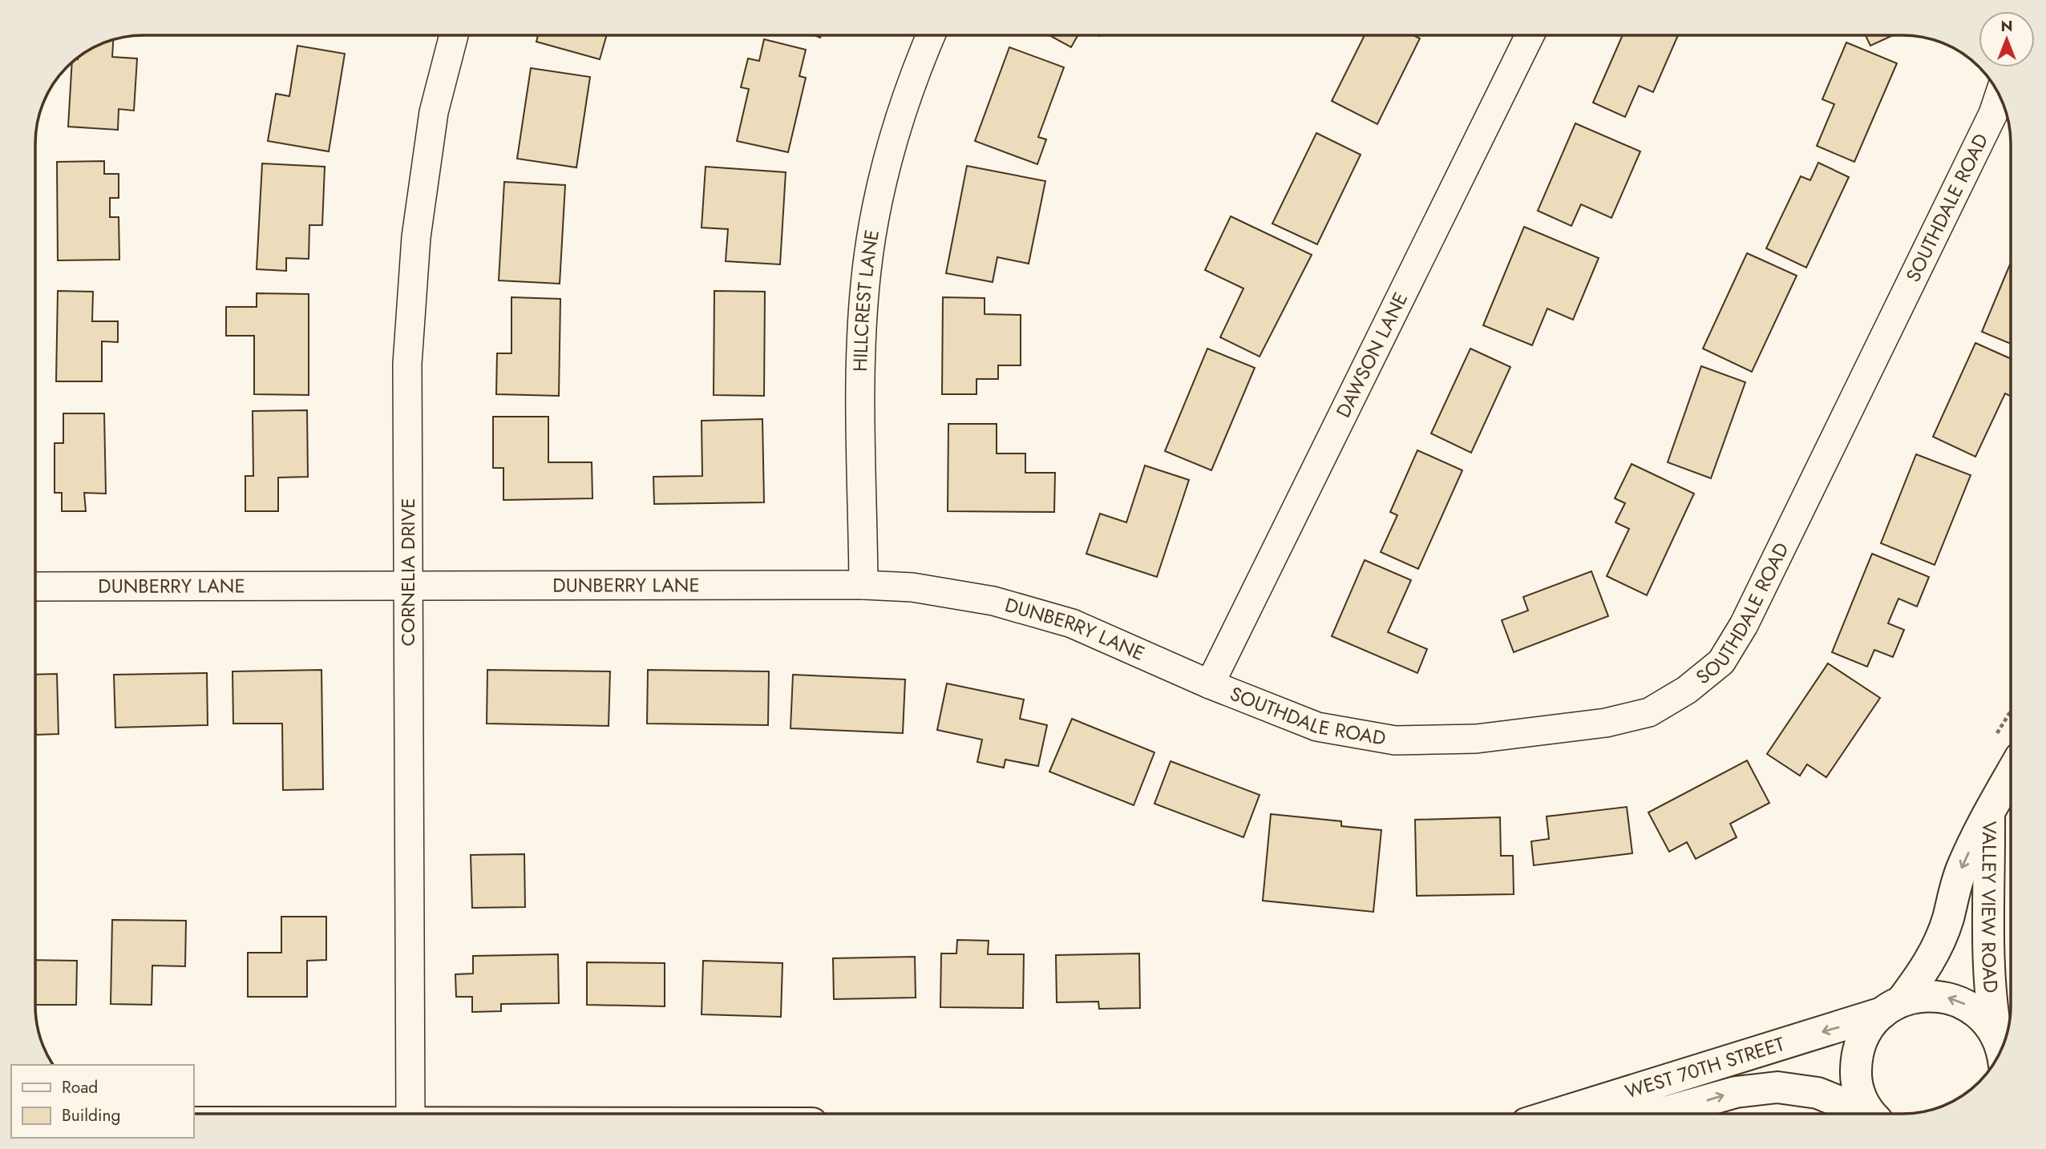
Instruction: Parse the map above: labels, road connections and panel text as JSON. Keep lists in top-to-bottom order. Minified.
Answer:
{"streets":{"street":["SOUTHDALE ROAD","HILLCREST LANE","DAWSON LANE","CORNELIA DRIVE","DUNBERRY LANE","VALLEY VIEW ROAD","WEST 70TH STREET"]},"crossings":[["SOUTHDALE ROAD","DAWSON LANE"],["SOUTHDALE ROAD","DUNBERRY LANE"],["HILLCREST LANE","DUNBERRY LANE"],["DAWSON LANE","DUNBERRY LANE"],["CORNELIA DRIVE","DUNBERRY LANE"],["VALLEY VIEW ROAD","WEST 70TH STREET"]],"legend":["Road","Building"],"north":"top"}
